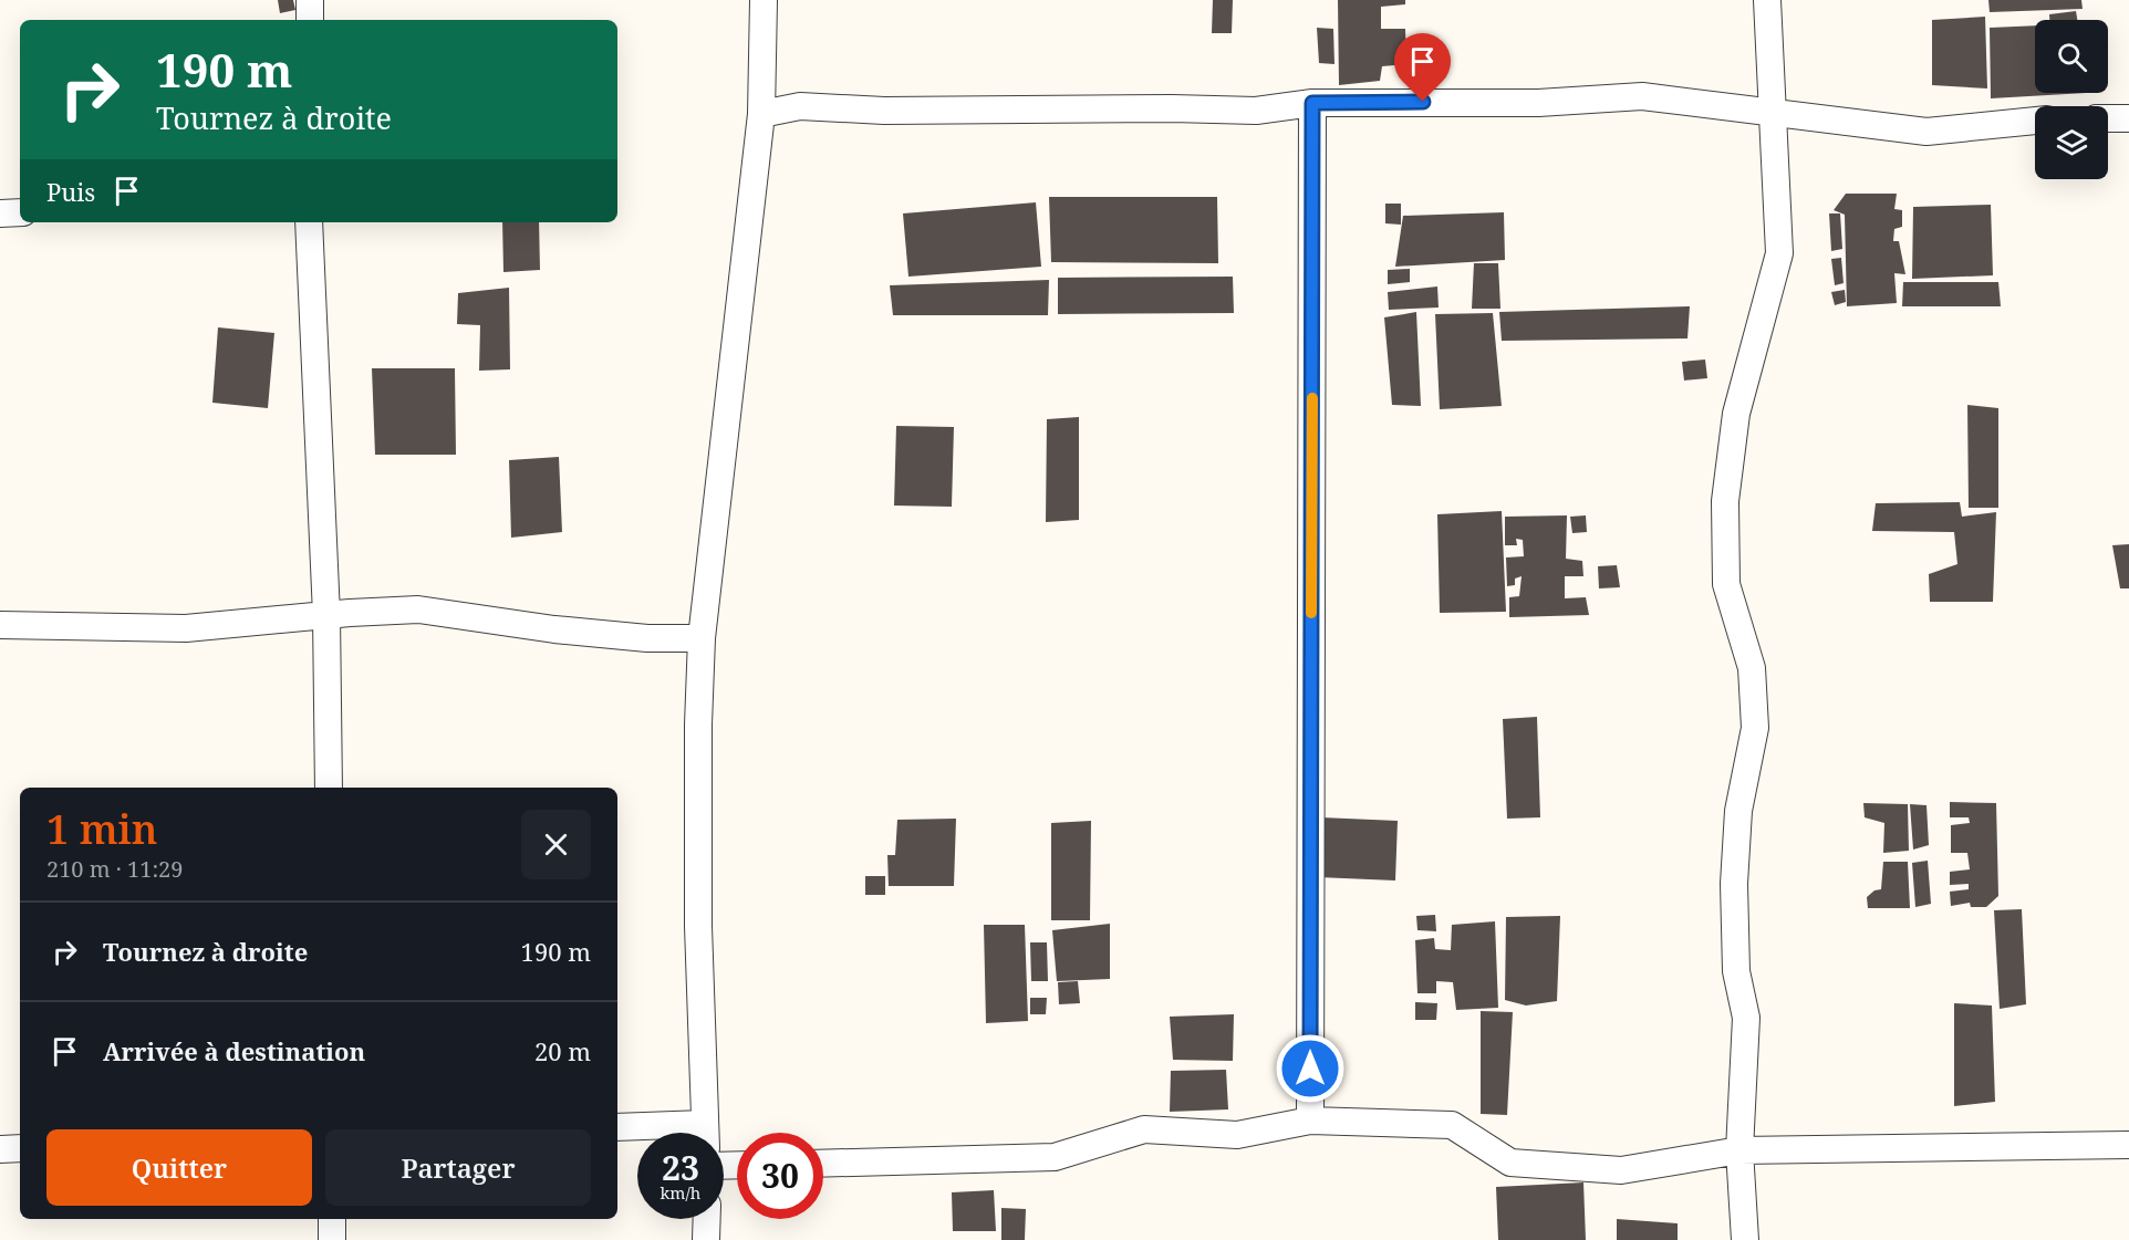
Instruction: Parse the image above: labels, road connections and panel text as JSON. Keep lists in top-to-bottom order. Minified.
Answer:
{"page":{"turn":["190 m","Tournez à droite"],"then":"Puis","heading":["1 min","210 m · 11:29"],"list":[{"name":"Tournez à droite","value":"190 m"},{"name":"Arrivée à destination","value":"20 m"}],"buttons":["Quitter","Partager"],"speed":"23 km/h","limit":"30"}}
